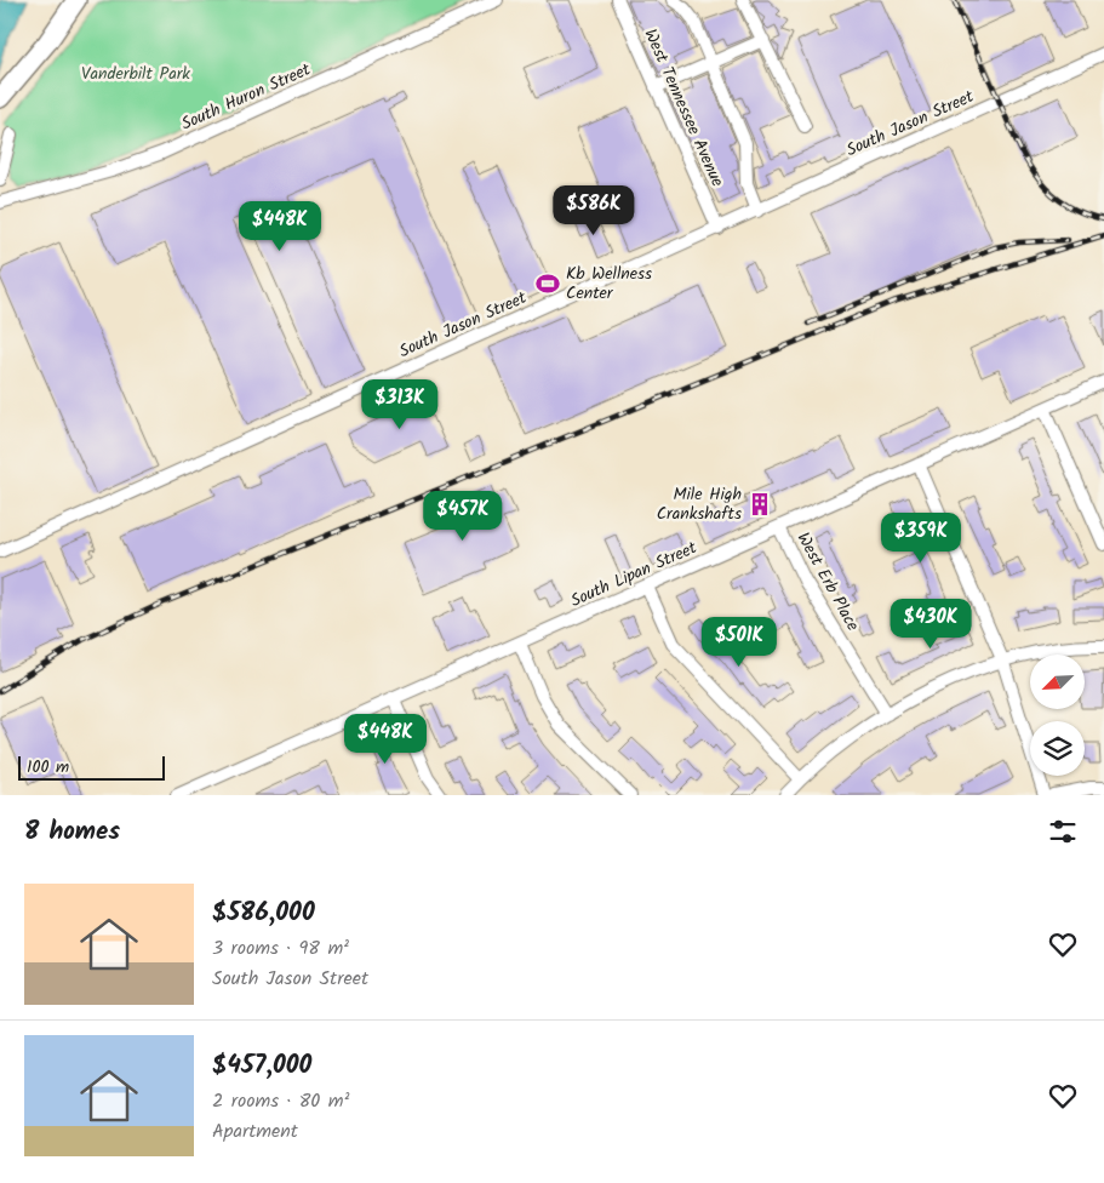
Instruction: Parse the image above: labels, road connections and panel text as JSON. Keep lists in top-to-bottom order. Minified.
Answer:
{"streets":{"street":["South Huron Street","West Tennessee Avenue","South Jason Street","South Lipan Street","West Erb Place"]},"crossings":[["West Tennessee Avenue","South Jason Street"],["South Lipan Street","West Erb Place"]],"parks":["Vanderbilt Park"],"places":{"sports":["Kb Wellness Center"],"building":["Mile High Crankshafts"]},"scale_bar":"100 m","north":"bottom left","page":{"price":["$586K","$448K","$313K","$457K","$359K","$430K","$501K","$448K"],"scale":"100 m","heading":"8 homes","list":[{"name":"$586,000","note":"3 rooms · 98 m² · South Jason Street"},{"name":"$457,000","note":"2 rooms · 80 m² · Apartment"}]}}
